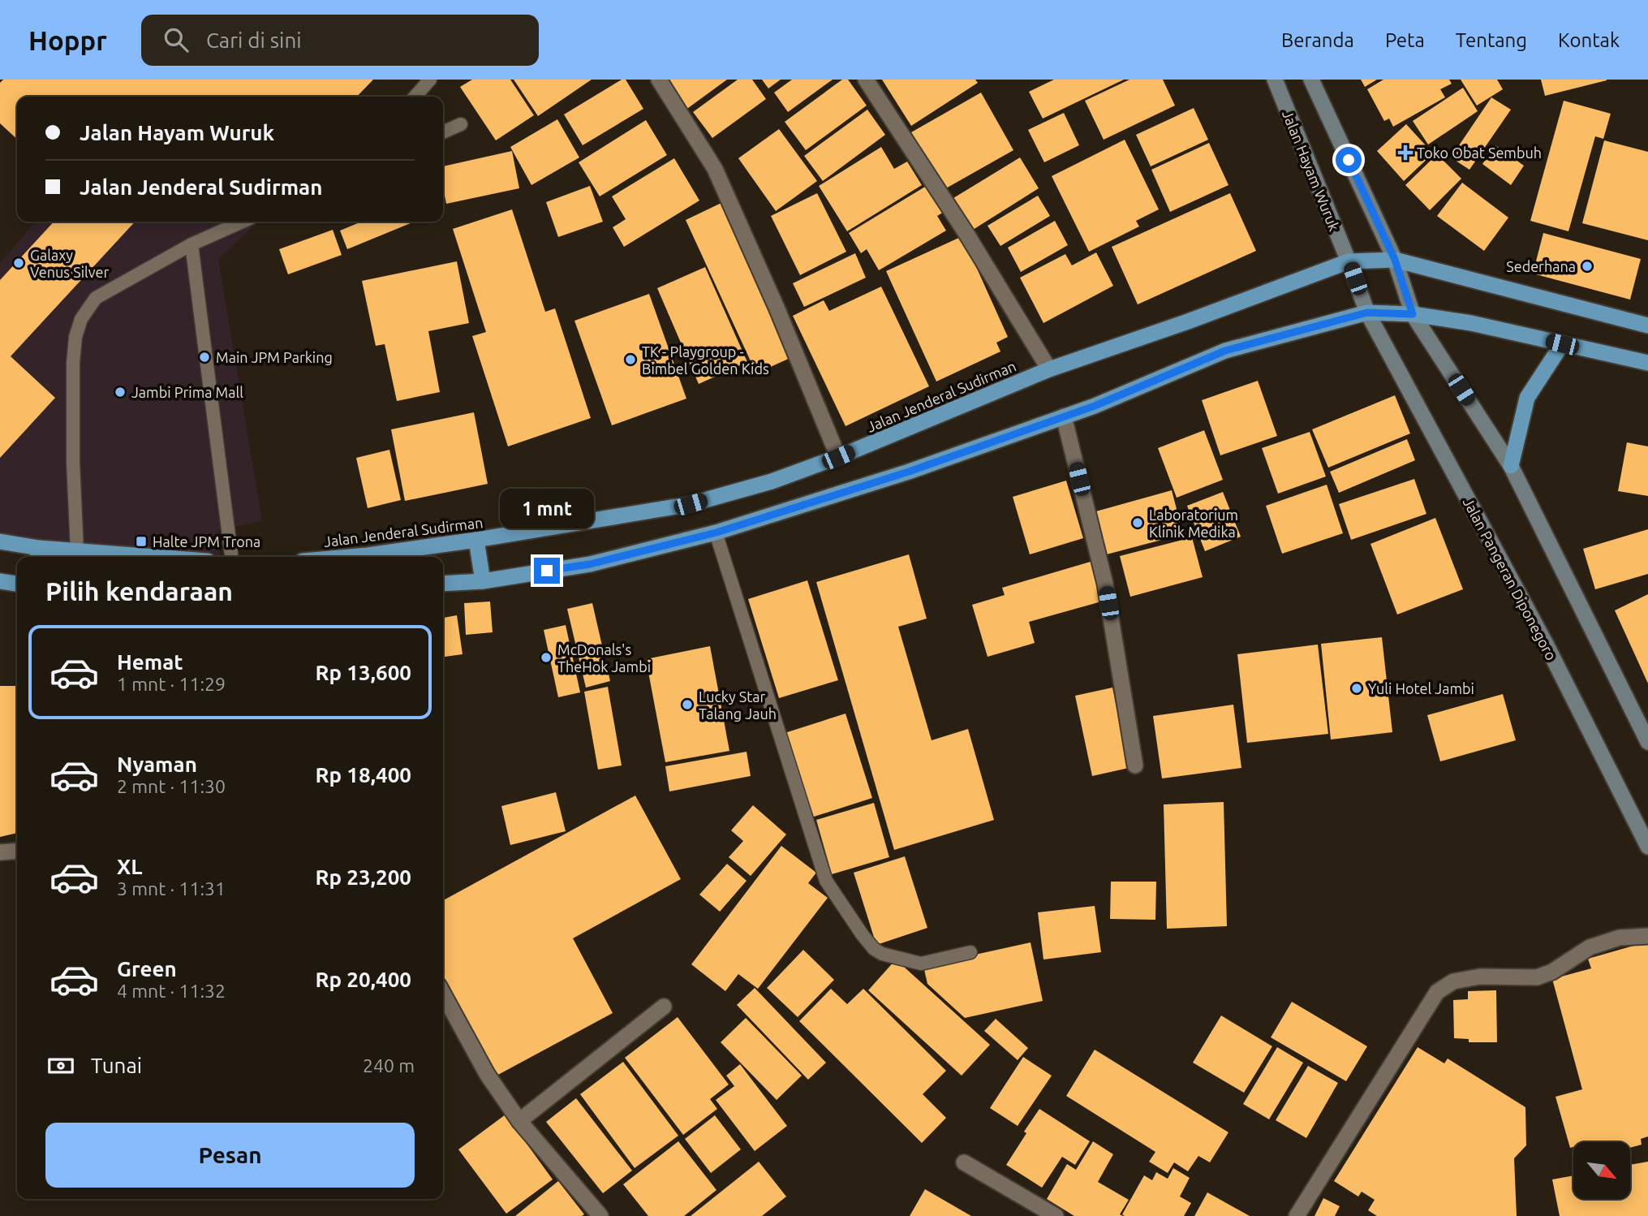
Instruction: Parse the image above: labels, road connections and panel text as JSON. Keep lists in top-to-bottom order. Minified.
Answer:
{"streets":{"highway":["Jalan Jenderal Sudirman"],"main road":["Jalan Hayam Wuruk","Jalan Pangeran Diponegoro"]},"crossings":[["Jalan Hayam Wuruk","Jalan Jenderal Sudirman"],["Jalan Hayam Wuruk","Jalan Pangeran Diponegoro"]],"places":{"health":["Toko Obat Sembuh"],"other":["Galaxy Venus Silver","Sederhana","Main JPM Parking","TK - Playgroup - Bimbel Golden Kids","Jambi Prima Mall","Laboratorium Klinik Medika","McDonals's TheHok Jambi","Yuli Hotel Jambi","Lucky Star Talang Jauh"],"transit":["Halte JPM Trona"]},"north":"bottom right","page":{"header":"Hoppr","search":"Cari di sini","nav":["Beranda","Peta","Tentang","Kontak"],"banner":["Jalan Hayam Wuruk","Jalan Jenderal Sudirman"],"bubble":"1 mnt","heading":"Pilih kendaraan","list":[{"name":"Hemat","note":"1 mnt · 11:29","value":"Rp 13,600"},{"name":"Nyaman","note":"2 mnt · 11:30","value":"Rp 18,400"},{"name":"XL","note":"3 mnt · 11:31","value":"Rp 23,200"},{"name":"Green","note":"4 mnt · 11:32","value":"Rp 20,400"}],"pay":["Tunai","240 m"],"buttons":"Pesan"}}
